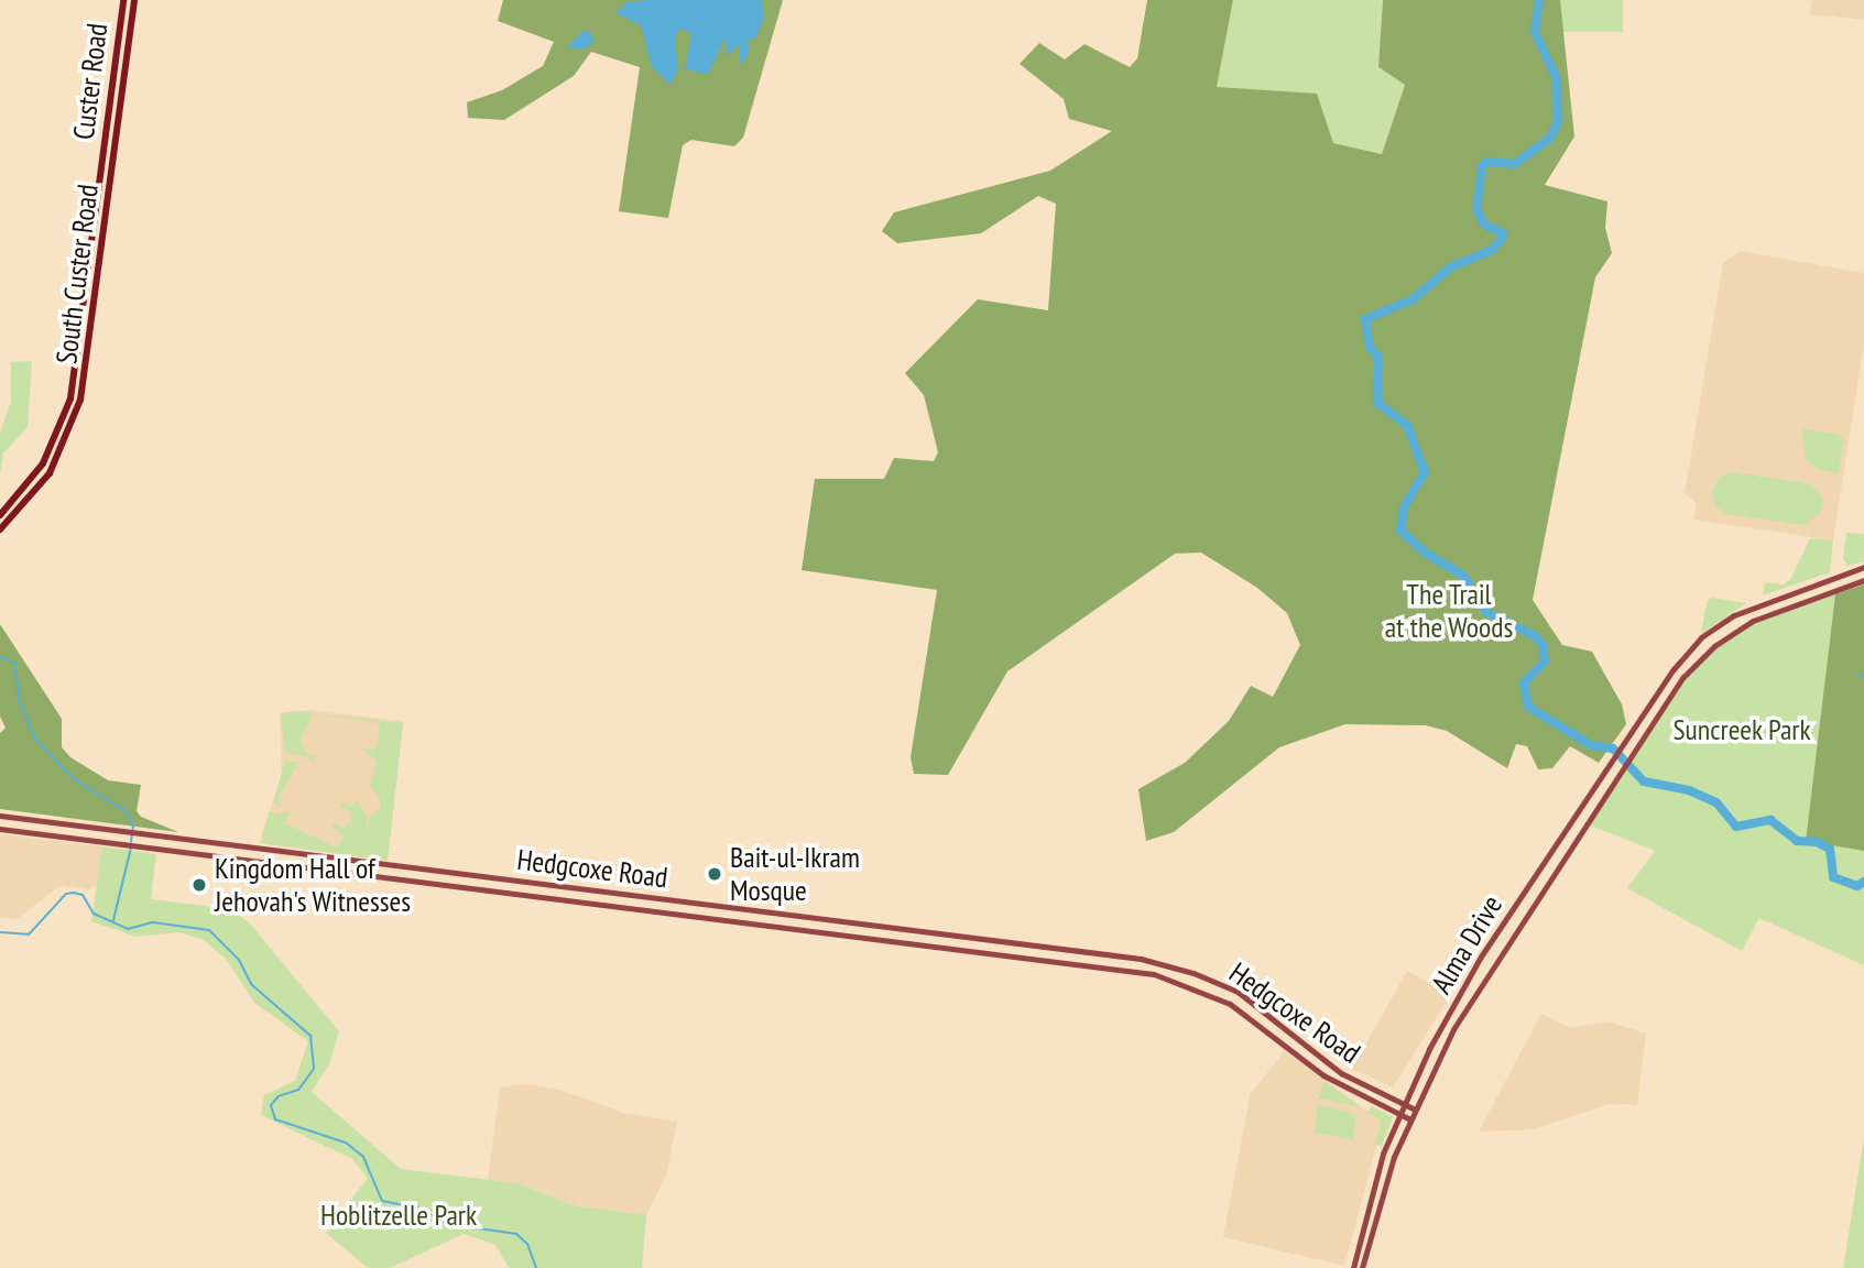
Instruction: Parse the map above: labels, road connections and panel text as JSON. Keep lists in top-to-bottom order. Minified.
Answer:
{"streets":{"main road":["Custer Road","South Custer Road","Hedgcoxe Road","Alma Drive"]},"crossings":[["Hedgcoxe Road","Alma Drive"]],"parks":["The Trail at the Woods","Suncreek Park","Hoblitzelle Park"],"places":["Bait-ul-Ikram Mosque","Kingdom Hall of Jehovah's Witnesses"]}
